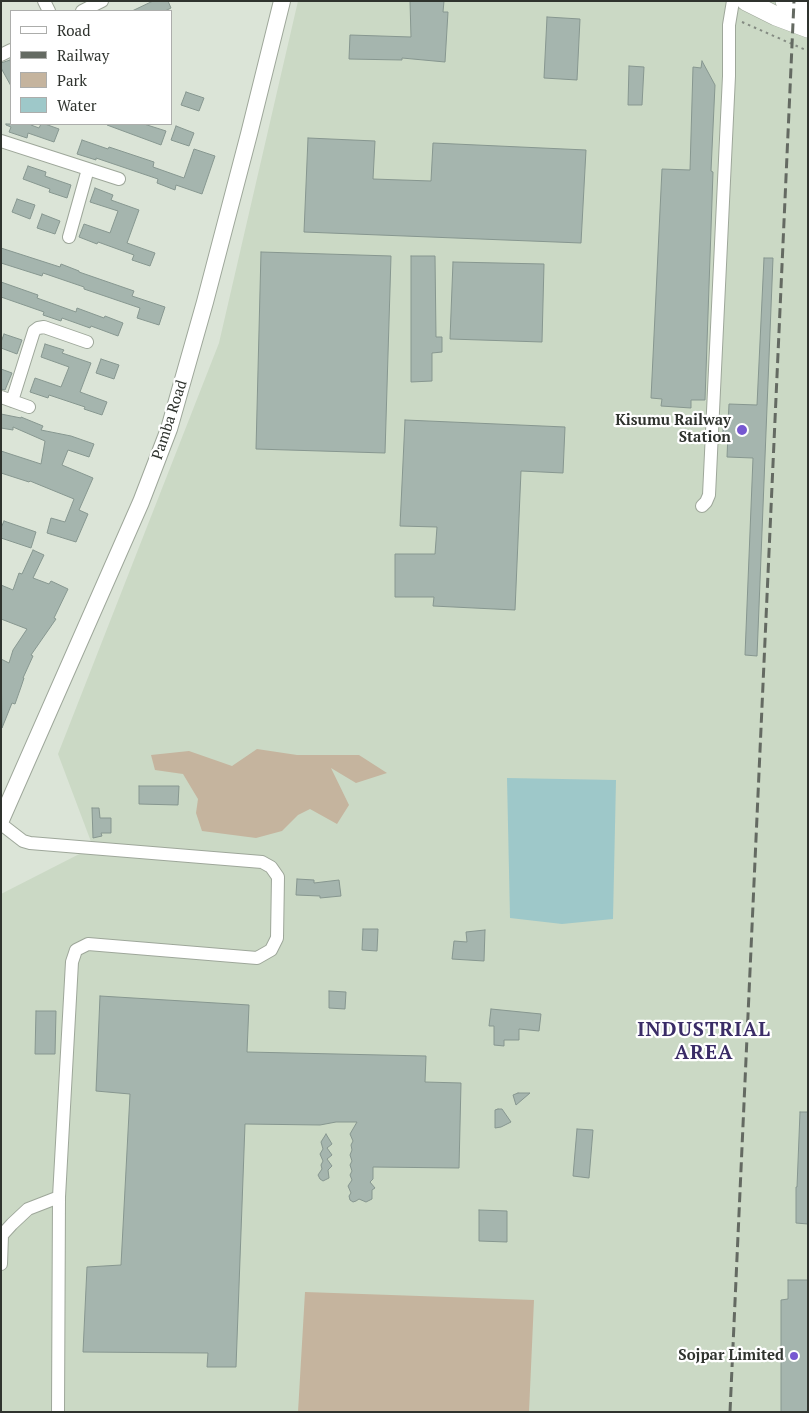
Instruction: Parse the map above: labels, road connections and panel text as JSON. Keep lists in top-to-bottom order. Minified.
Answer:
{"streets":{"main road":["Pamba Road"]},"districts":["INDUSTRIAL AREA"],"places":["Kisumu Railway Station","Sojpar Limited"],"legend":["Road","Railway","Park","Water"]}
